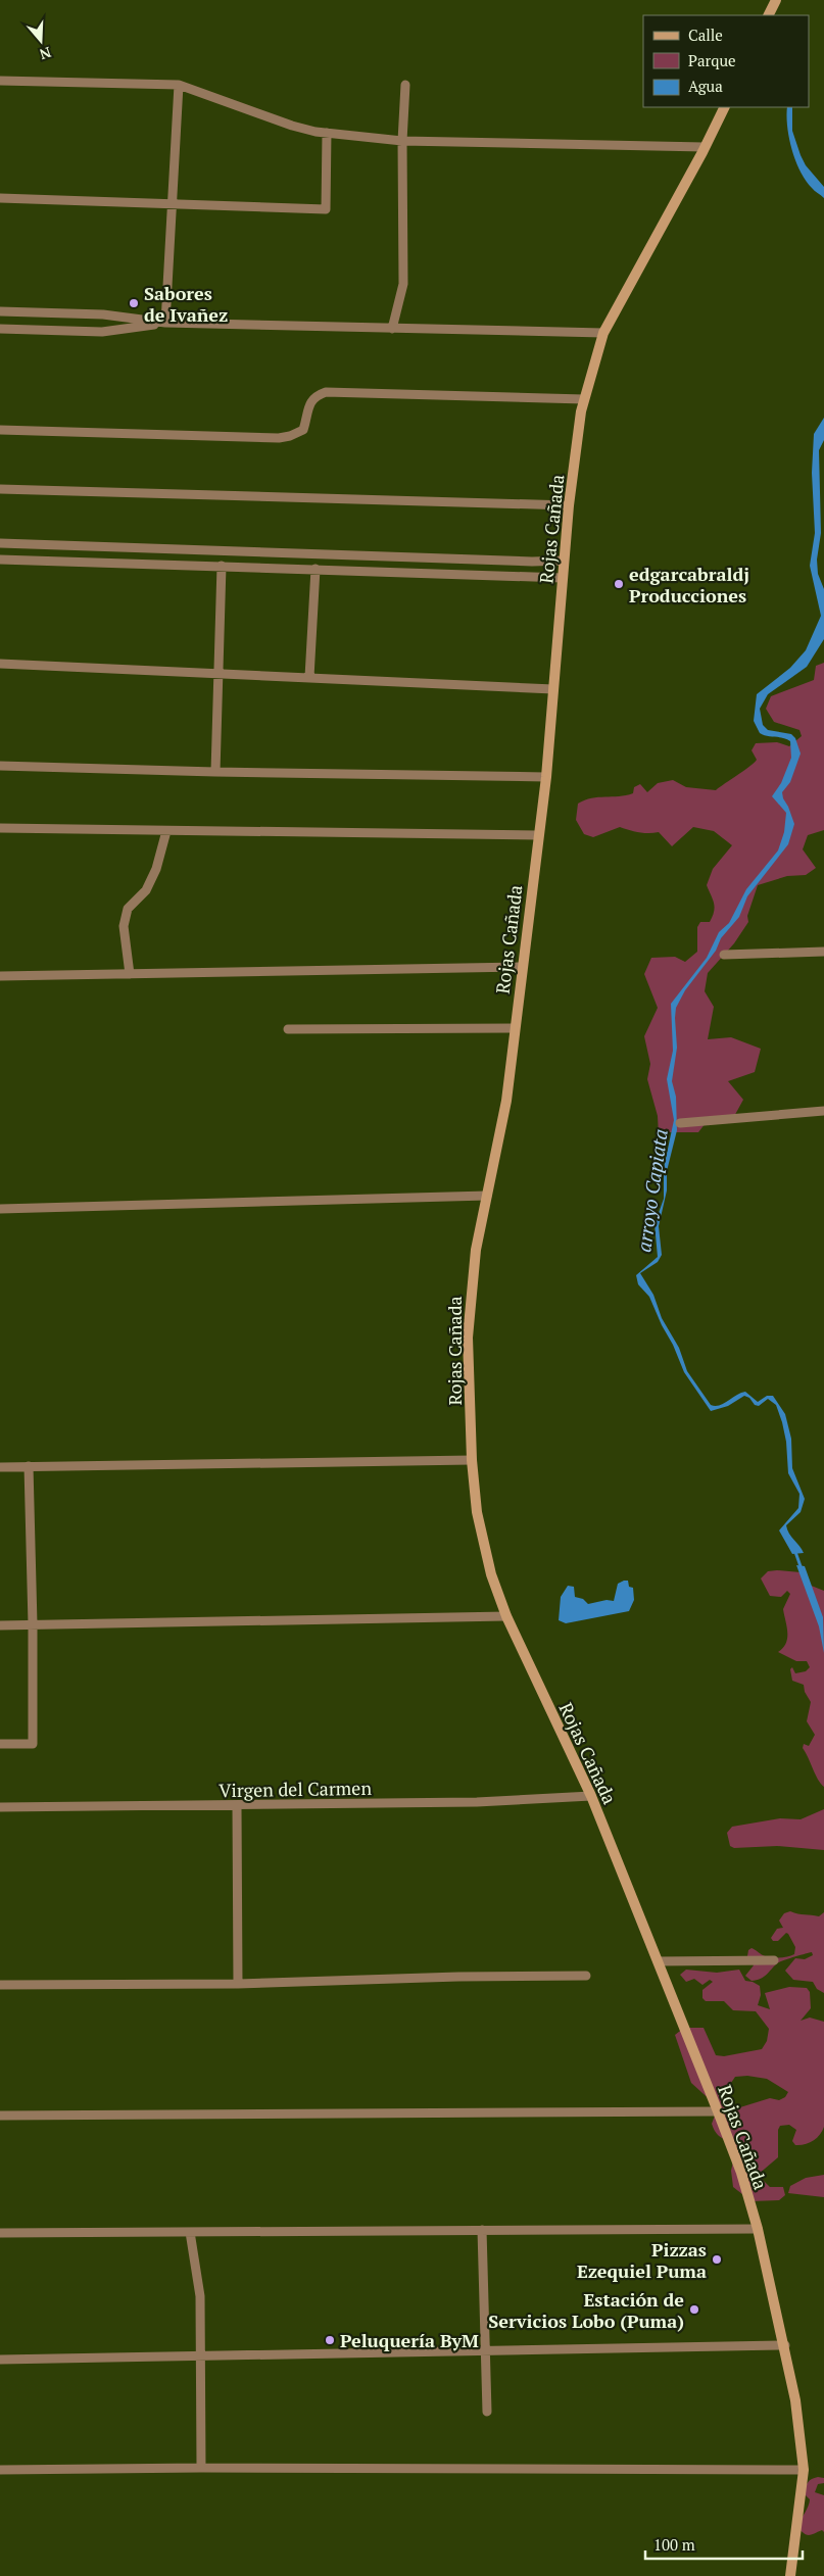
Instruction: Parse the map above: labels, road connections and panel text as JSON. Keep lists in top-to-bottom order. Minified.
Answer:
{"streets":{"main road":["Rojas Cañada"],"street":["Virgen del Carmen"]},"crossings":[["Rojas Cañada","Virgen del Carmen"]],"water":["arroyo Capiata"],"places":["Sabores de Ivañez","edgarcabraldj Producciones","Pizzas Ezequiel Puma","Estación de Servicios Lobo (Puma)","Peluquería ByM"],"legend":["Calle","Parque","Agua"],"scale_bar":"100 m","north":"bottom"}
